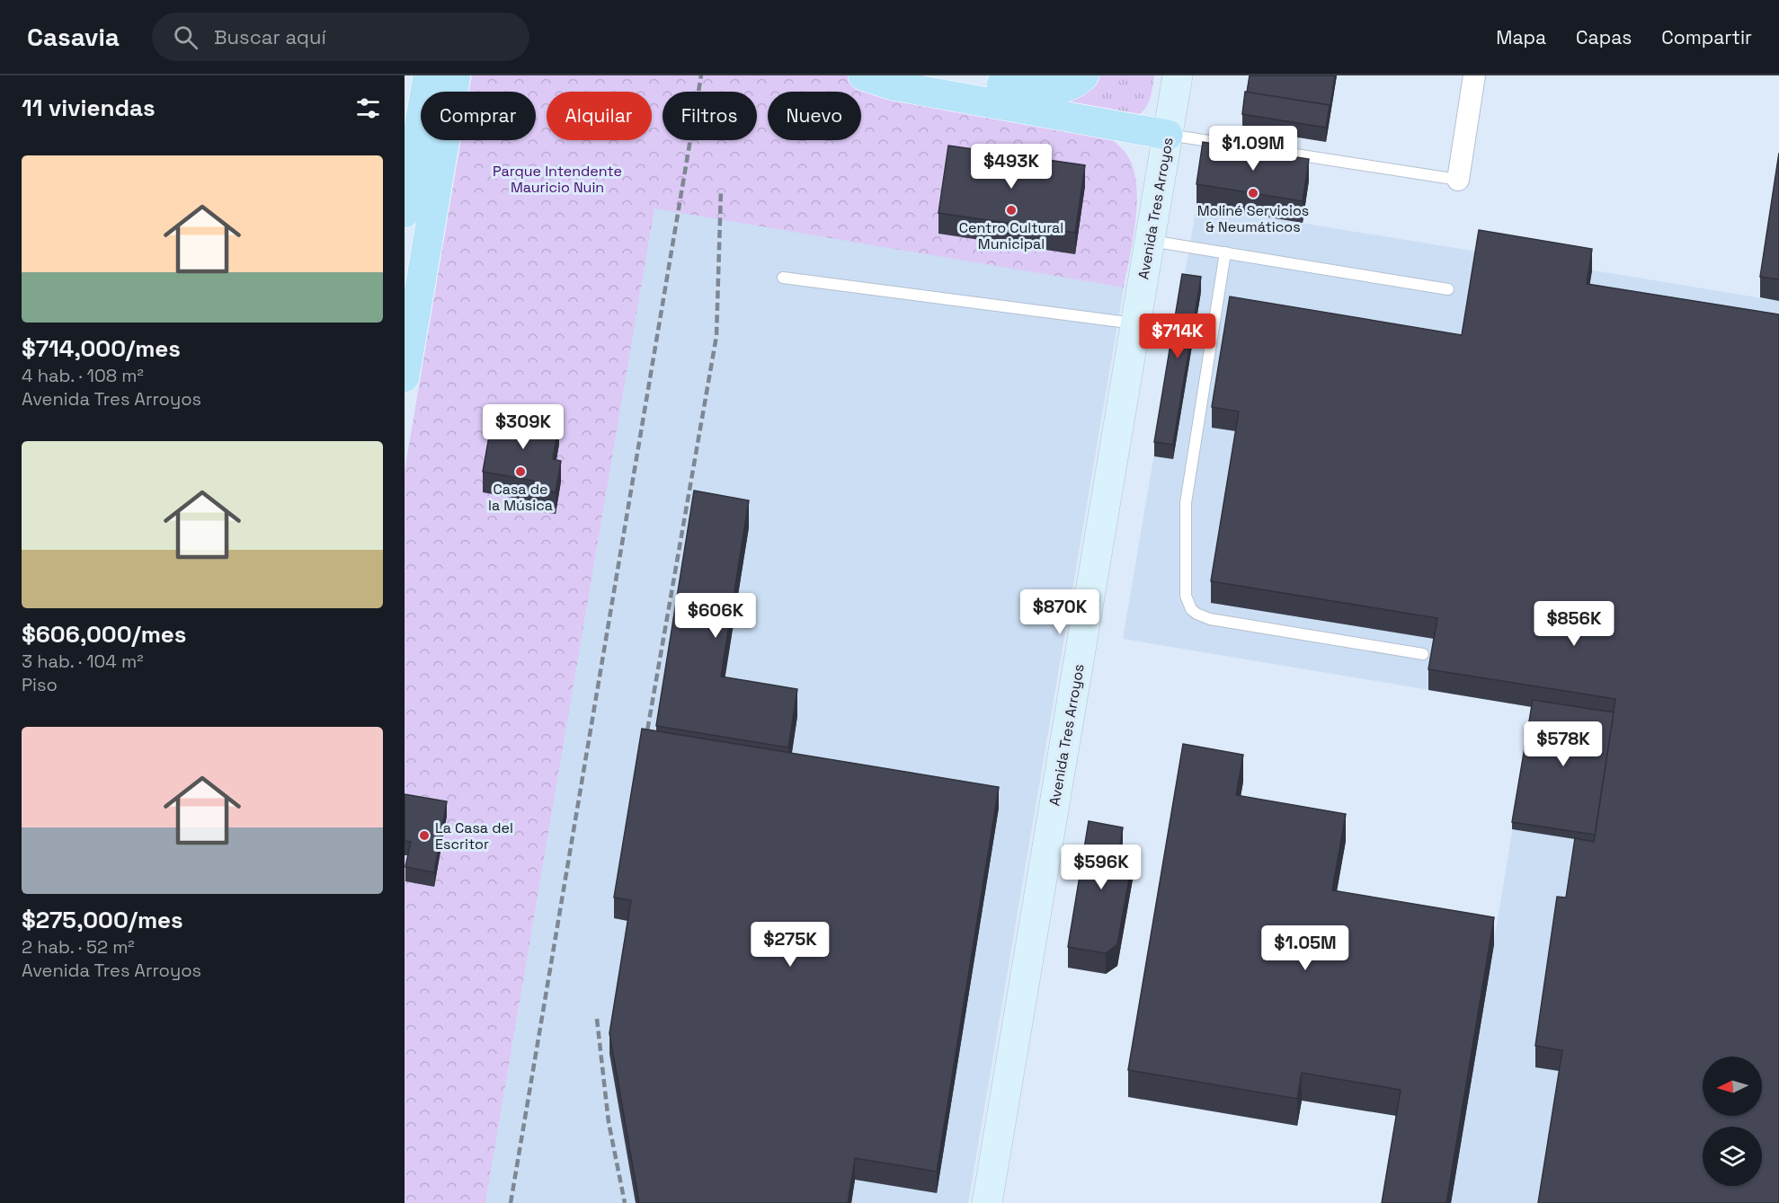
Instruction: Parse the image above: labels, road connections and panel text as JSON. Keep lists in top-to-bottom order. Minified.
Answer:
{"streets":{"main road":["Avenida Tres Arroyos"]},"parks":["Parque Intendente Mauricio Nuin"],"places":["Moliné Servicios & Neumáticos","Centro Cultural Municipal","Casa de la Música","La Casa del Escritor"],"north":"left","page":{"header":"Casavia","search":"Buscar aquí","nav":["Mapa","Capas","Compartir"],"heading":"11 viviendas","chip":["Comprar","Alquilar","Filtros","Nuevo"],"price":["$1.09M","$493K","$714K","$309K","$870K","$606K","$856K","$578K","$596K","$275K","$1.05M"],"list":[{"name":"$714,000/mes","note":"4 hab. · 108 m² · Avenida Tres Arroyos"},{"name":"$606,000/mes","note":"3 hab. · 104 m² · Piso"},{"name":"$275,000/mes","note":"2 hab. · 52 m² · Avenida Tres Arroyos"}]}}
